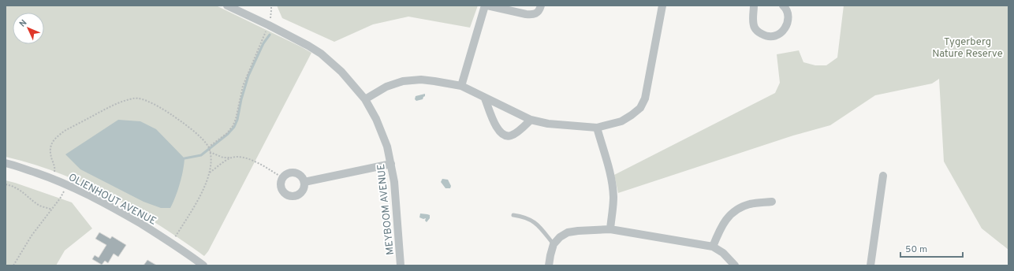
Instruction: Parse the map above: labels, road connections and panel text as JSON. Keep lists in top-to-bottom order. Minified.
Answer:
{"streets":{"street":["OLIENHOUT AVENUE","MEYBOOM AVENUE"]},"parks":["Tygerberg Nature Reserve"],"scale_bar":"50 m","north":"top left"}
